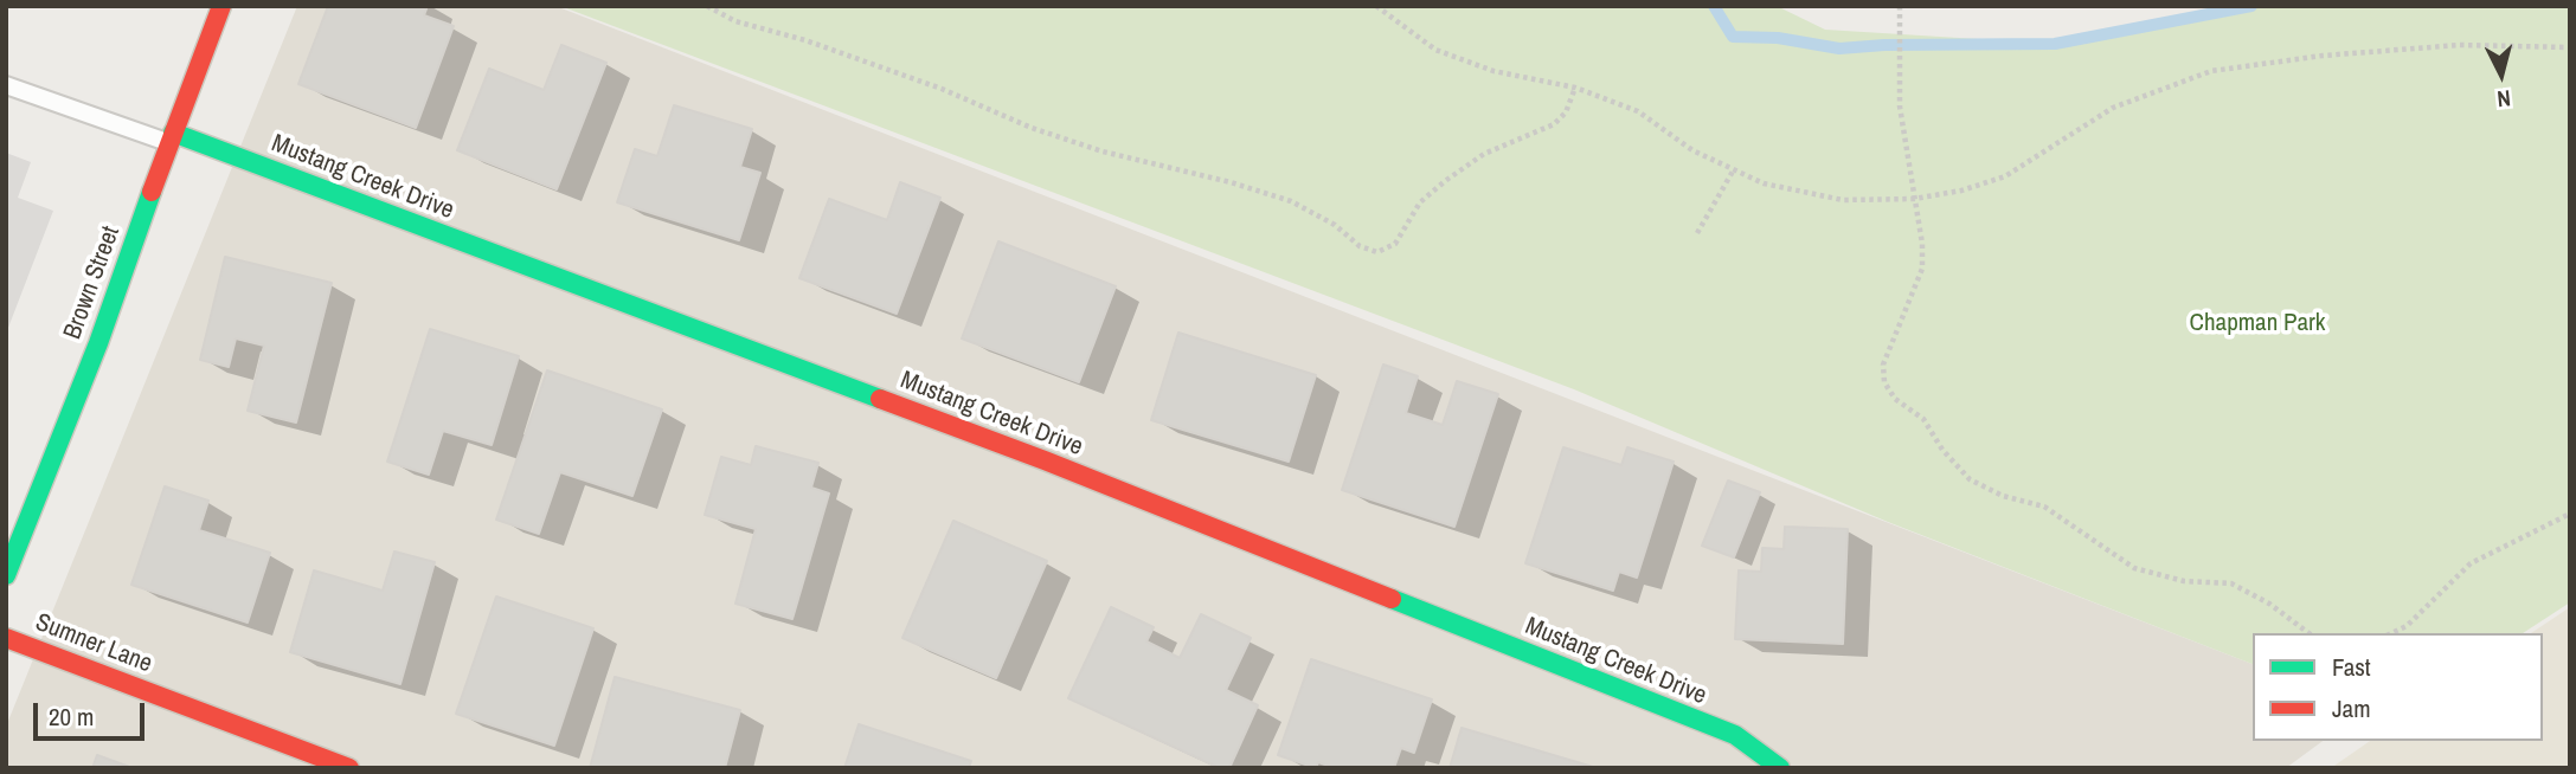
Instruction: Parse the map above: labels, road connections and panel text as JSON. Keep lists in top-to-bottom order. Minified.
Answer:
{"streets":{"street":["Mustang Creek Drive","Brown Street","Sumner Lane"]},"crossings":[["Mustang Creek Drive","Brown Street"]],"parks":["Chapman Park"],"legend":["Fast","Jam"],"scale_bar":"20 m","north":"bottom"}
